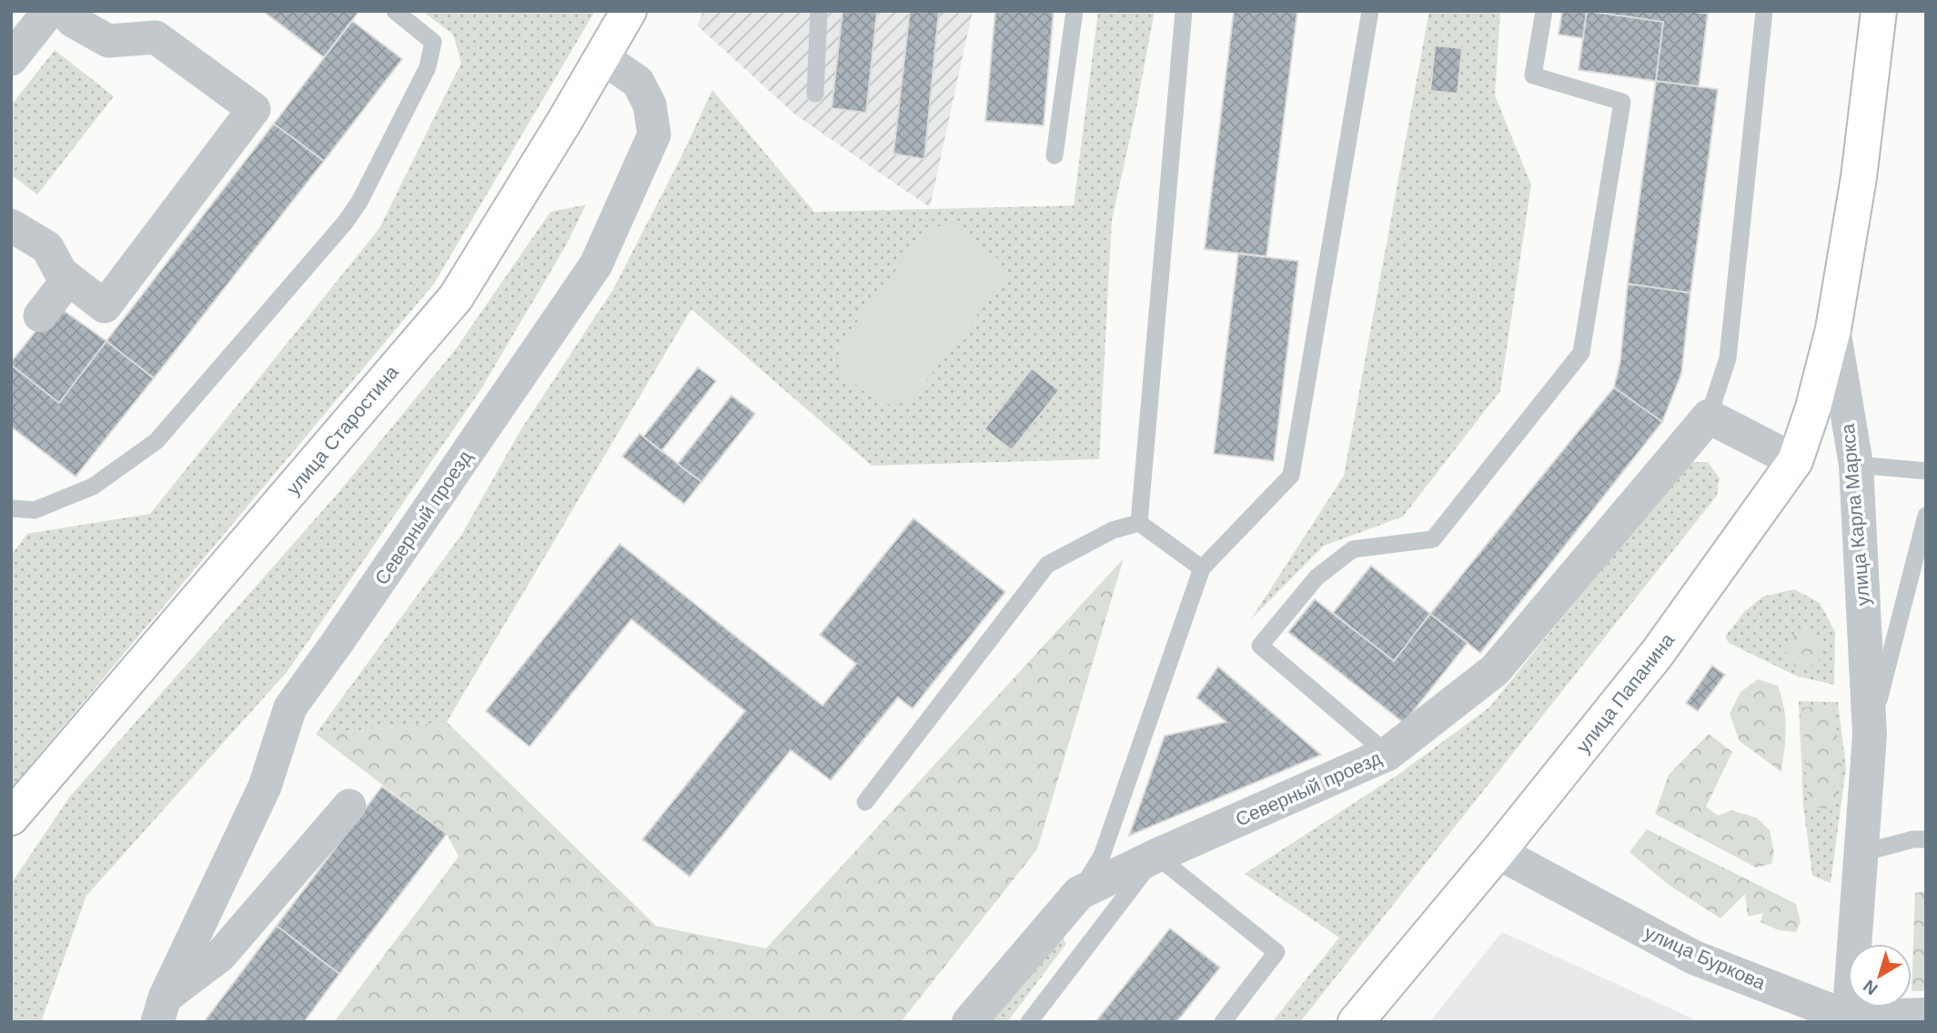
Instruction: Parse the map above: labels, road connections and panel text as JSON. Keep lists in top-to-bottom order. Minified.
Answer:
{"streets":{"main road":["улица Старостина","улица Карла Маркса","улица Папанина"],"street":["Северный проезд","улица Буркова"]},"crossings":[["улица Старостина","Северный проезд"],["улица Карла Маркса","улица Папанина"],["улица Карла Маркса","улица Буркова"],["улица Папанина","улица Буркова"]],"north":"bottom left"}
